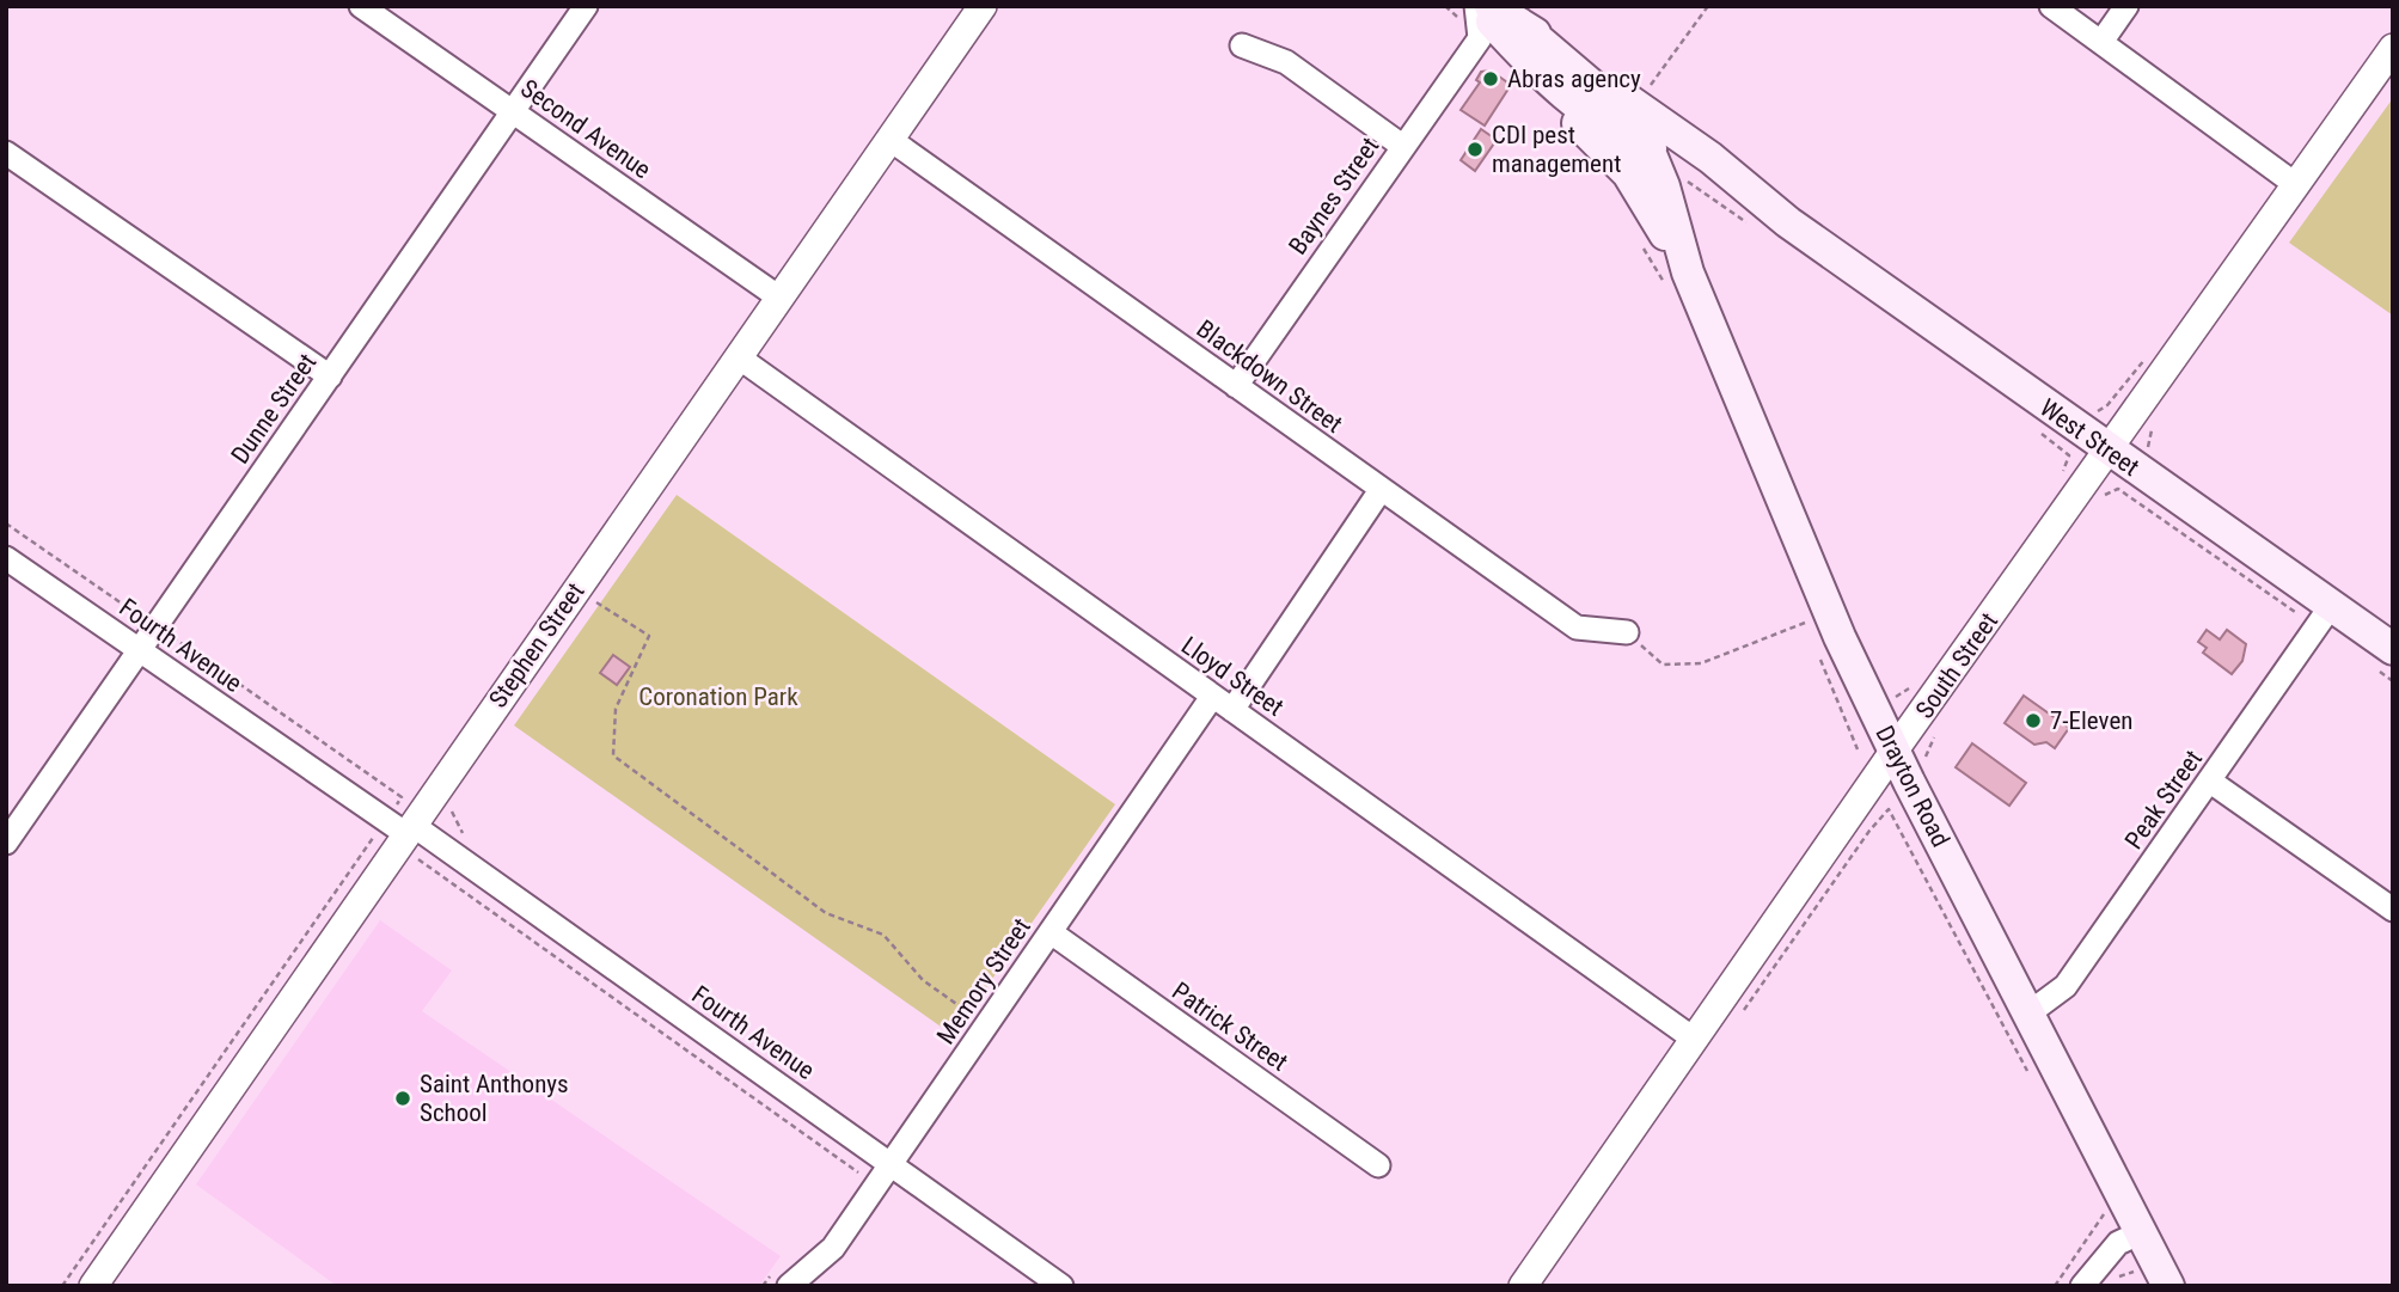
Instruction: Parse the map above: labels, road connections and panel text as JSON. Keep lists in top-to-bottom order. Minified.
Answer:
{"streets":{"main road":["West Street","Drayton Road"],"street":["Second Avenue","Baynes Street","Blackdown Street","Dunne Street","Fourth Avenue","Stephen Street","South Street","Lloyd Street","Peak Street","Memory Street","Patrick Street"]},"crossings":[["Second Avenue","Dunne Street"],["Second Avenue","Stephen Street"],["Baynes Street","Blackdown Street"],["Blackdown Street","Stephen Street"],["Blackdown Street","Memory Street"],["Dunne Street","Fourth Avenue"],["West Street","South Street"],["West Street","Peak Street"],["Fourth Avenue","Stephen Street"],["Fourth Avenue","Memory Street"],["Stephen Street","Lloyd Street"],["South Street","Lloyd Street"],["South Street","Drayton Road"],["Lloyd Street","Memory Street"],["Drayton Road","Peak Street"],["Memory Street","Patrick Street"]],"parks":["Coronation Park"],"places":["Abras agency","CDI pest management","7-Eleven","Saint Anthonys School"]}
